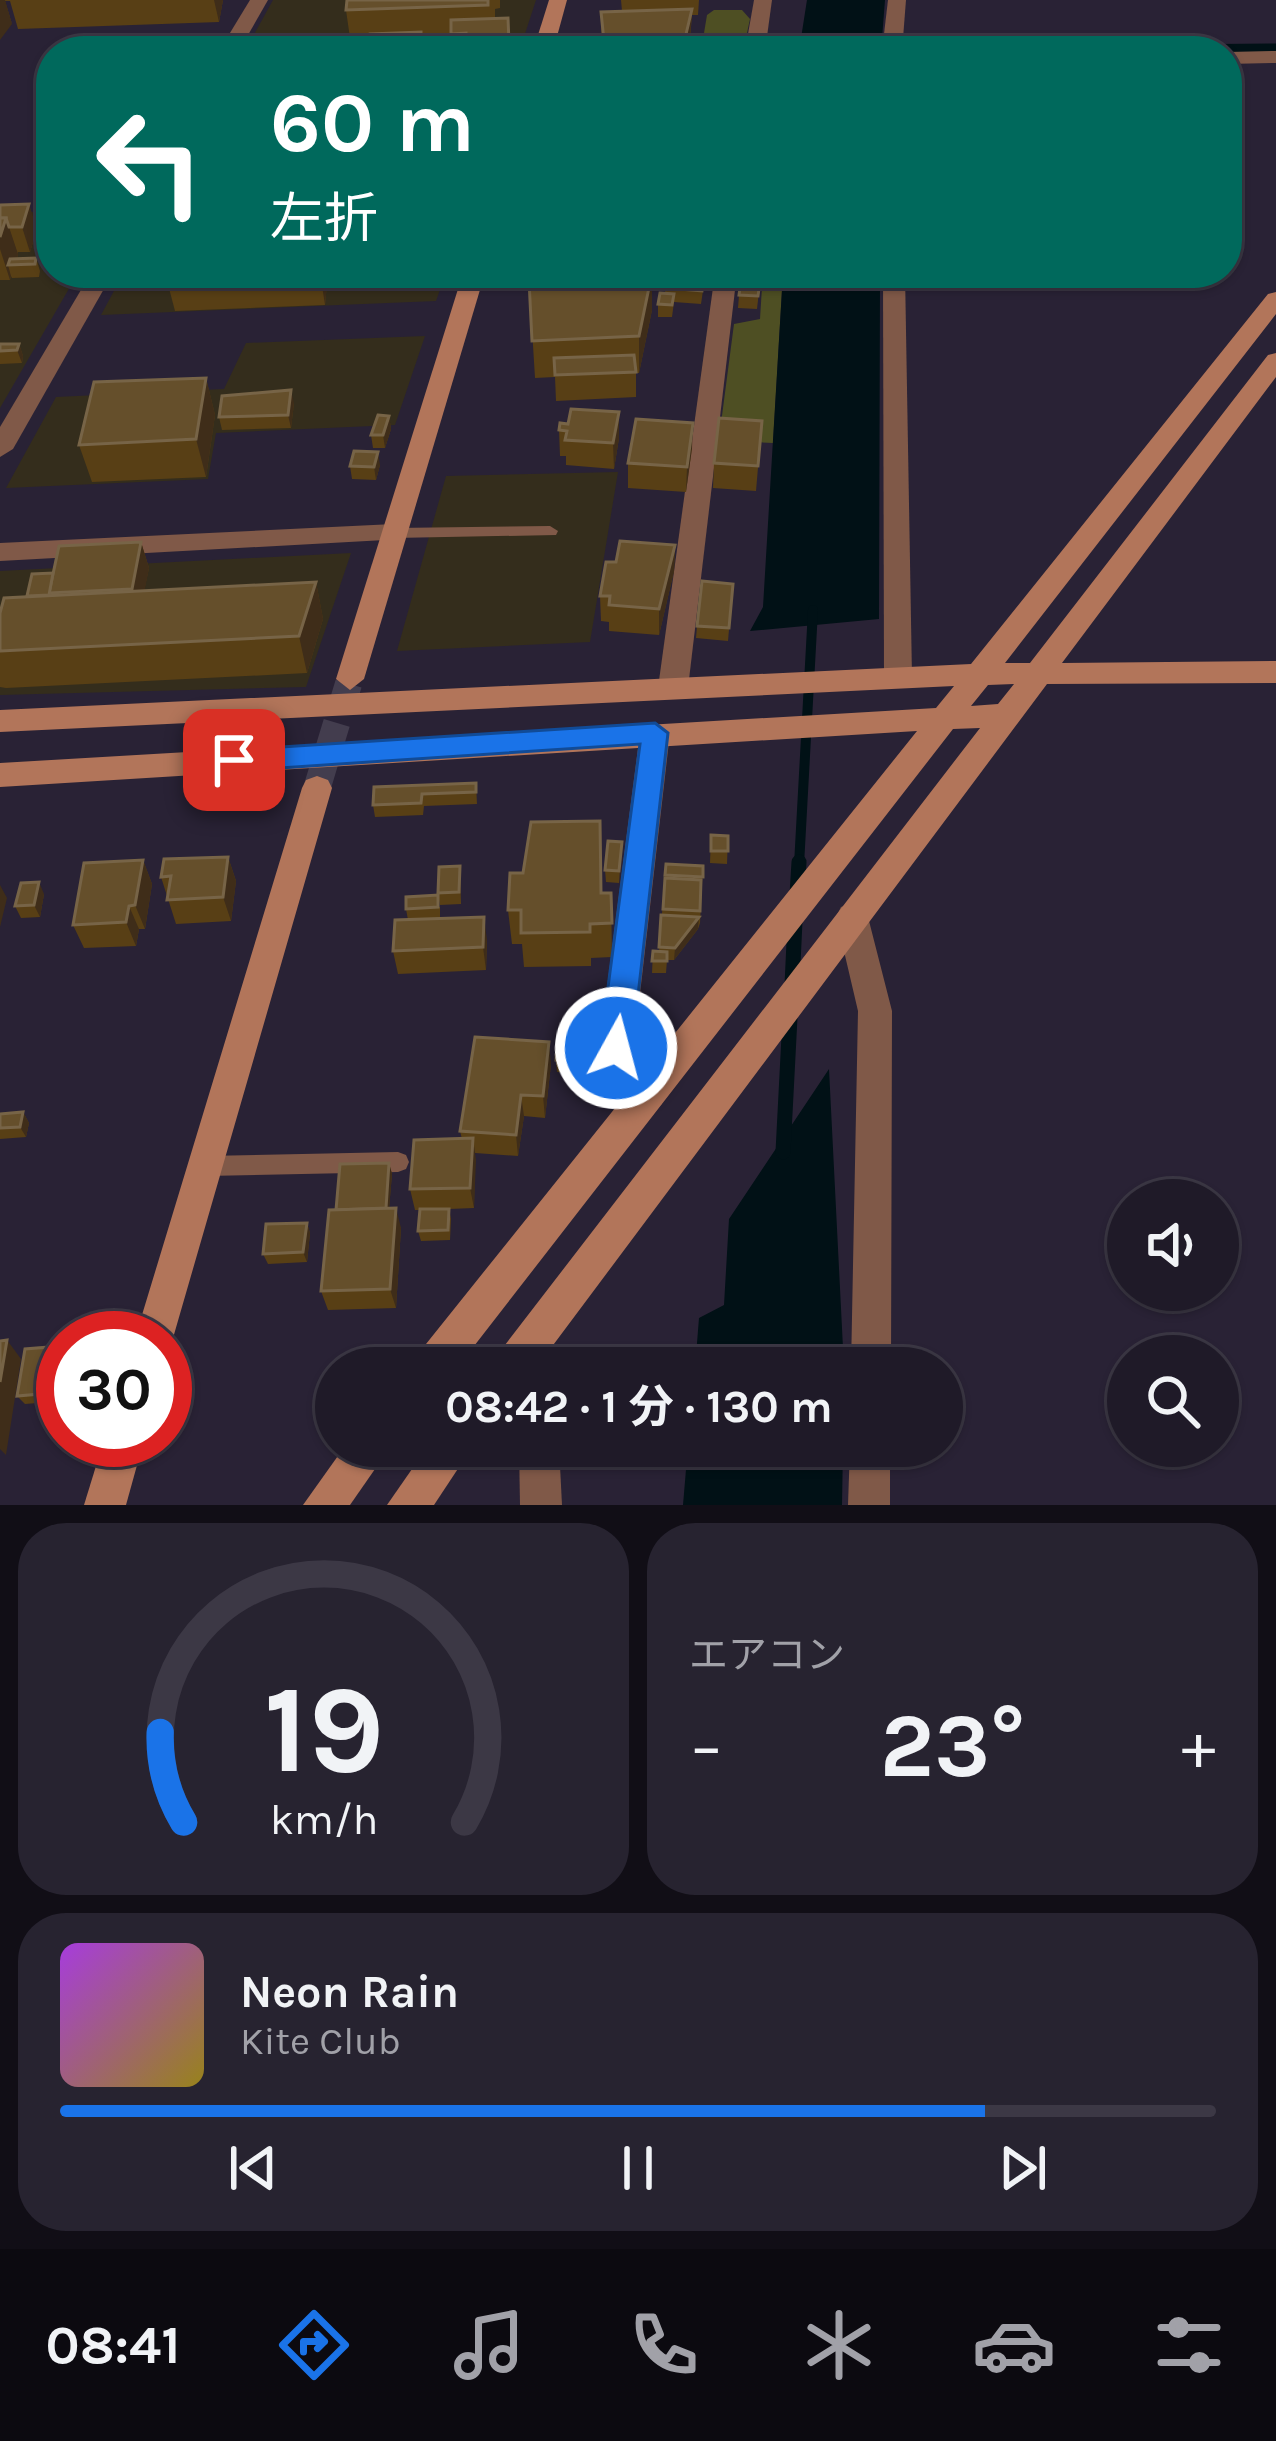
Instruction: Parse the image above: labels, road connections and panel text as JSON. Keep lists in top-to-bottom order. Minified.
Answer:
{"page":{"turn":["60 m","左折"],"limit":"30","trip":"08:42 · 1 分 · 130 m","tile":"エアコン","heat":["−","23°","+"],"song":["Neon Rain","Kite Club"],"tabs":"08:41","gauge":["19","km/h"]}}
